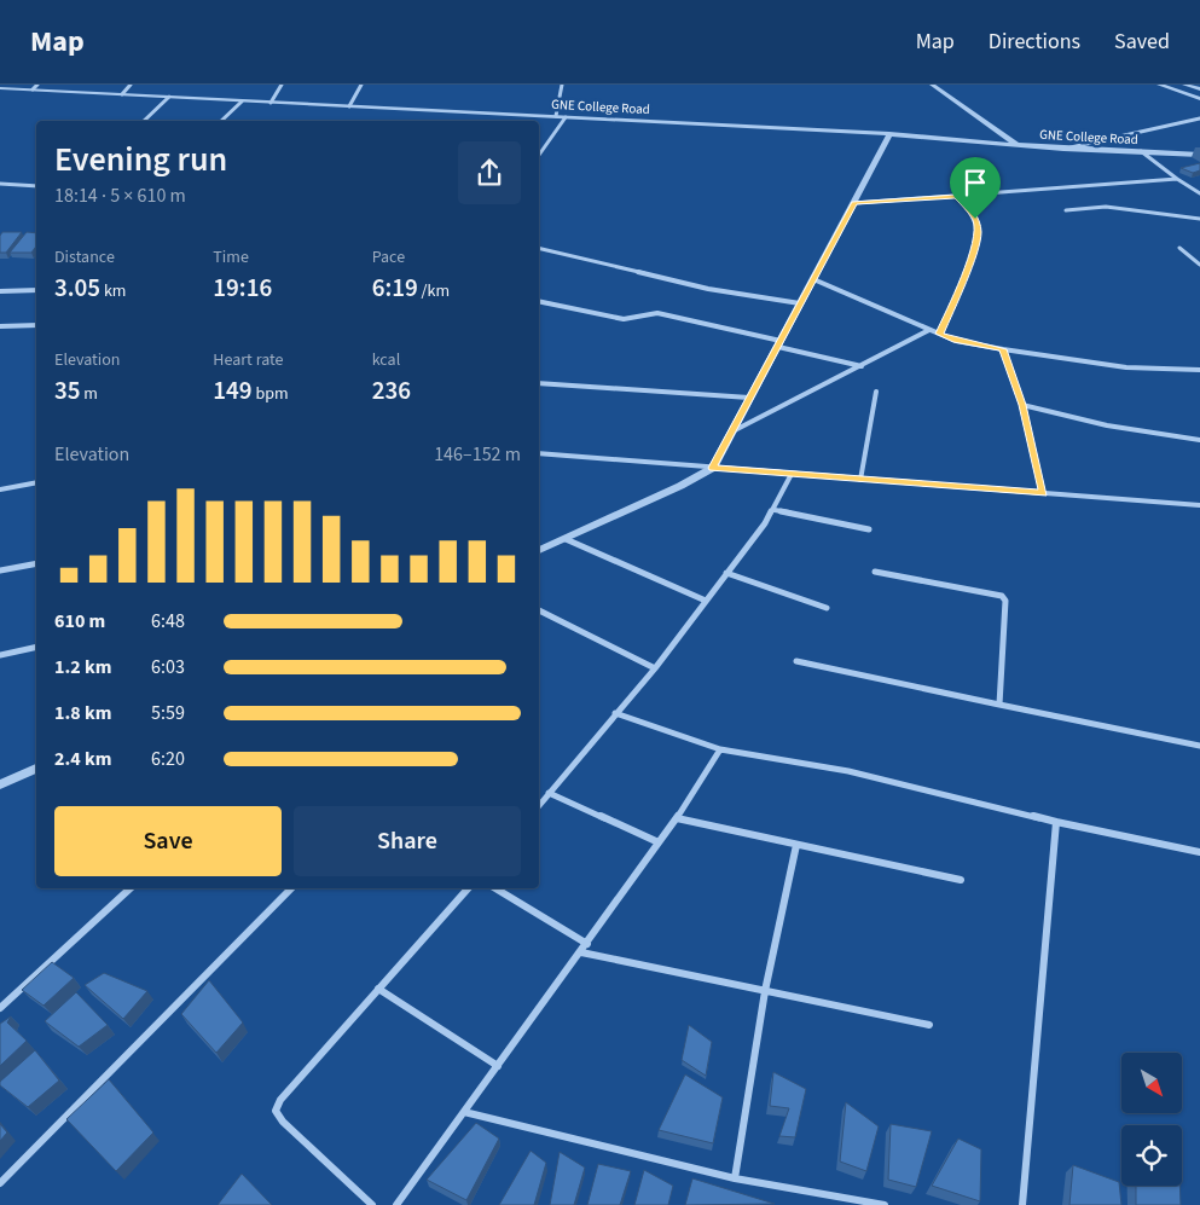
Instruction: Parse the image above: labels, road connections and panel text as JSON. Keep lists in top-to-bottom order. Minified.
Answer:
{"streets":{"street":["GNE College Road"]},"north":"bottom right","page":{"header":"Map","nav":["Map","Directions","Saved"],"heading":["Evening run","18:14 · 5 × 610 m"],"stats":[["Distance","3.05 km"],["Time","19:16"],["Pace","6:19 /km"],["Elevation","35 m"],["Heart rate","149 bpm"],["kcal","236"]],"chart":["Elevation","146–152 m"],"list":[{"name":"610 m","note":"6:48"},{"name":"1.2 km","note":"6:03"},{"name":"1.8 km","note":"5:59"},{"name":"2.4 km","note":"6:20"}],"buttons":["Save","Share"]}}
